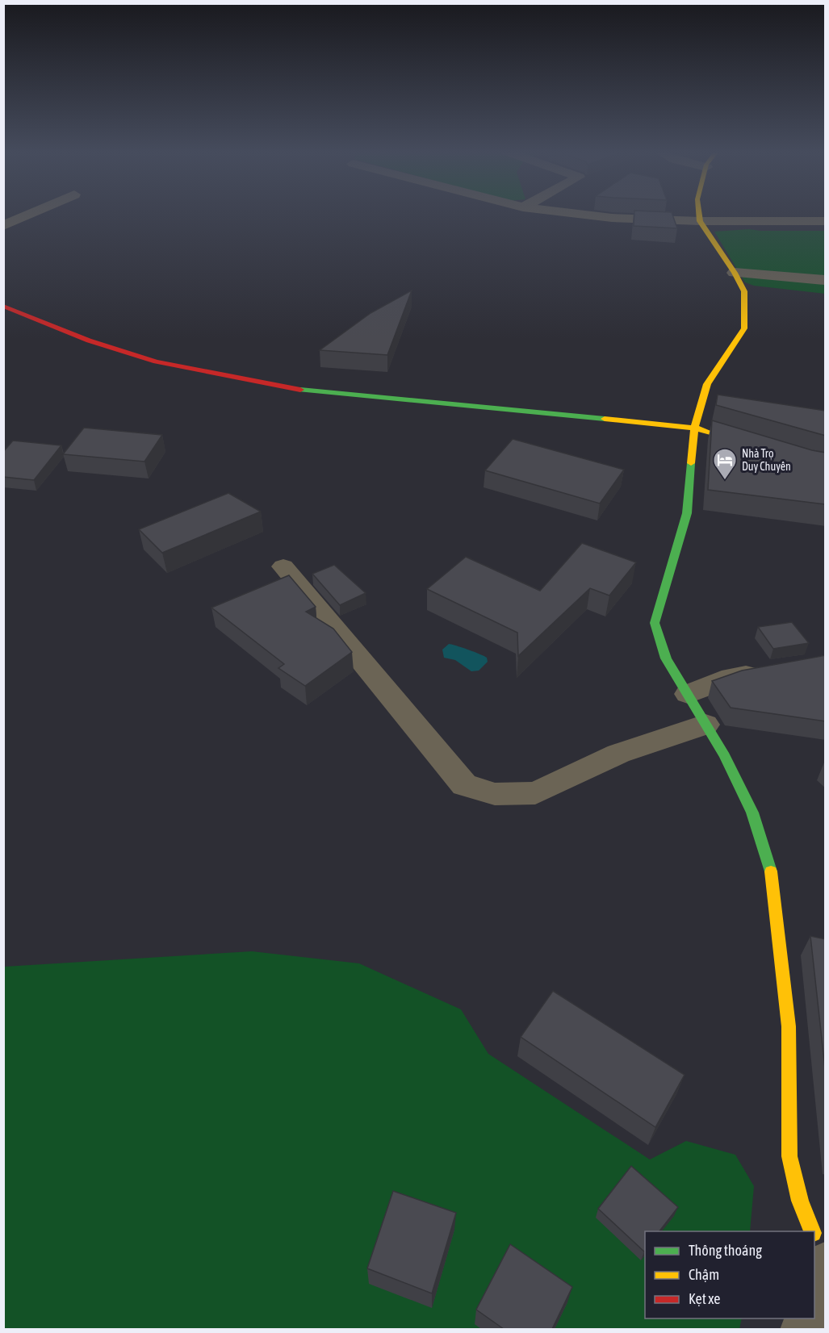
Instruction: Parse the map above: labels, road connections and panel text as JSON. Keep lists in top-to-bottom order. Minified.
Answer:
{"places":{"hotel":["Nhà Trọ Duy Chuyên"]},"legend":["Thông thoáng","Chậm","Kẹt xe"]}
